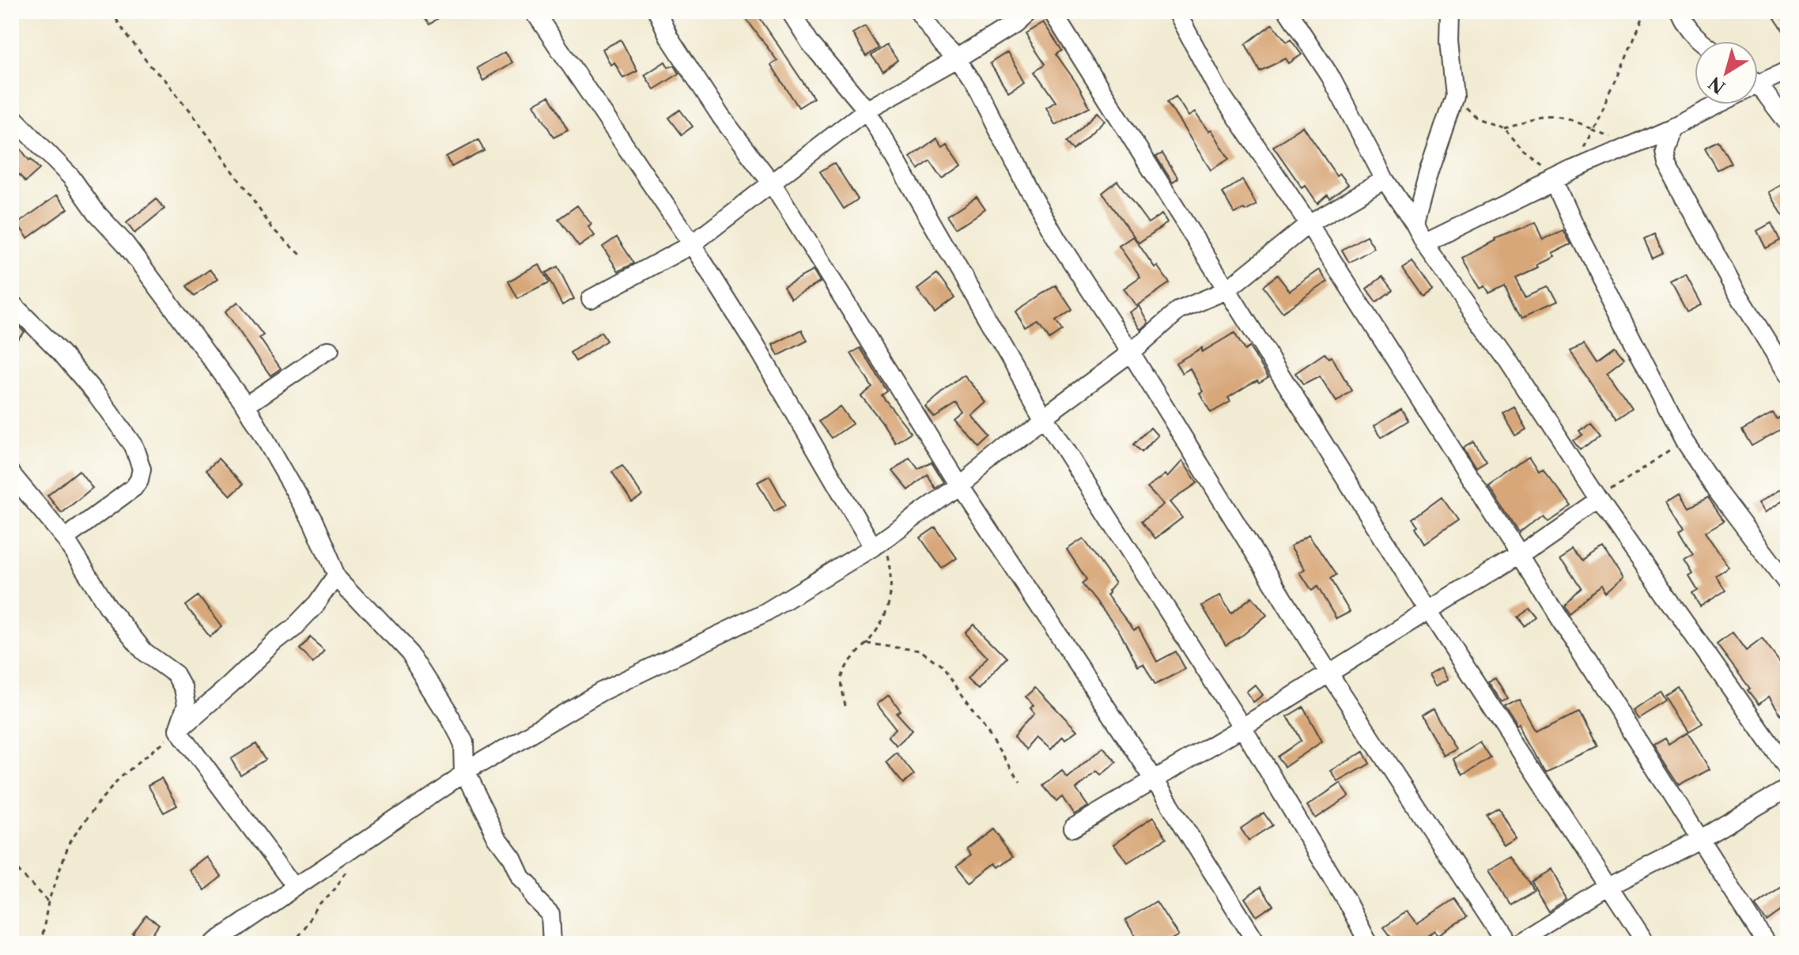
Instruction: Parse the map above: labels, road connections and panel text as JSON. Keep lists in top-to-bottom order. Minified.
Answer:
{"north":"bottom left"}
